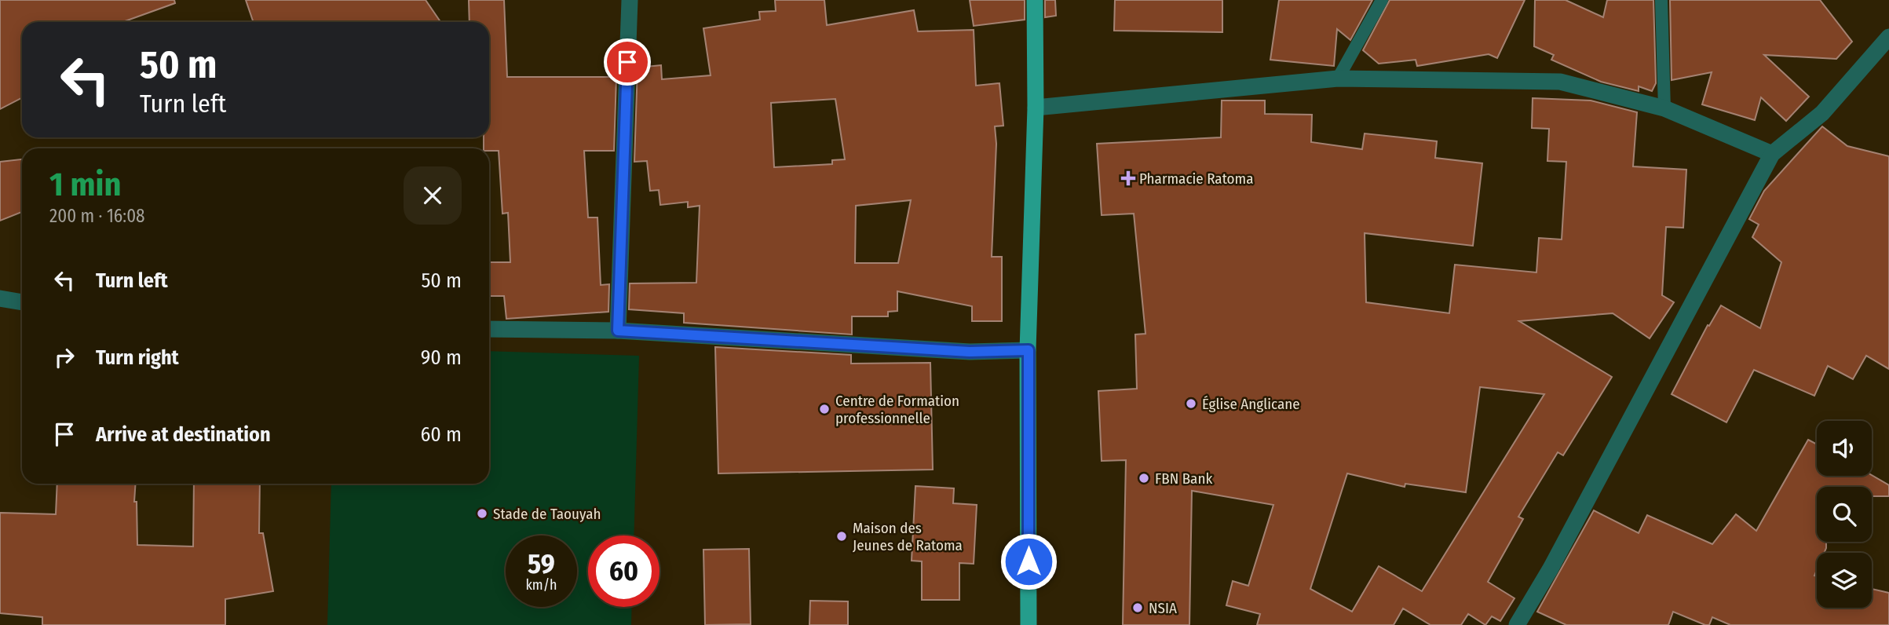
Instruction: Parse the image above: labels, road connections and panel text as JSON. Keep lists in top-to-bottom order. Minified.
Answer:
{"places":{"health":["Pharmacie Ratoma"],"other":["Église Anglicane","Centre de Formation professionnelle","FBN Bank","Stade de Taouyah","Maison des Jeunes de Ratoma","NSIA"]},"page":{"turn":["50 m","Turn left"],"heading":["1 min","200 m · 16:08"],"list":[{"name":"Turn left","value":"50 m"},{"name":"Turn right","value":"90 m"},{"name":"Arrive at destination","value":"60 m"}],"speed":"59 km/h","limit":"60"}}
